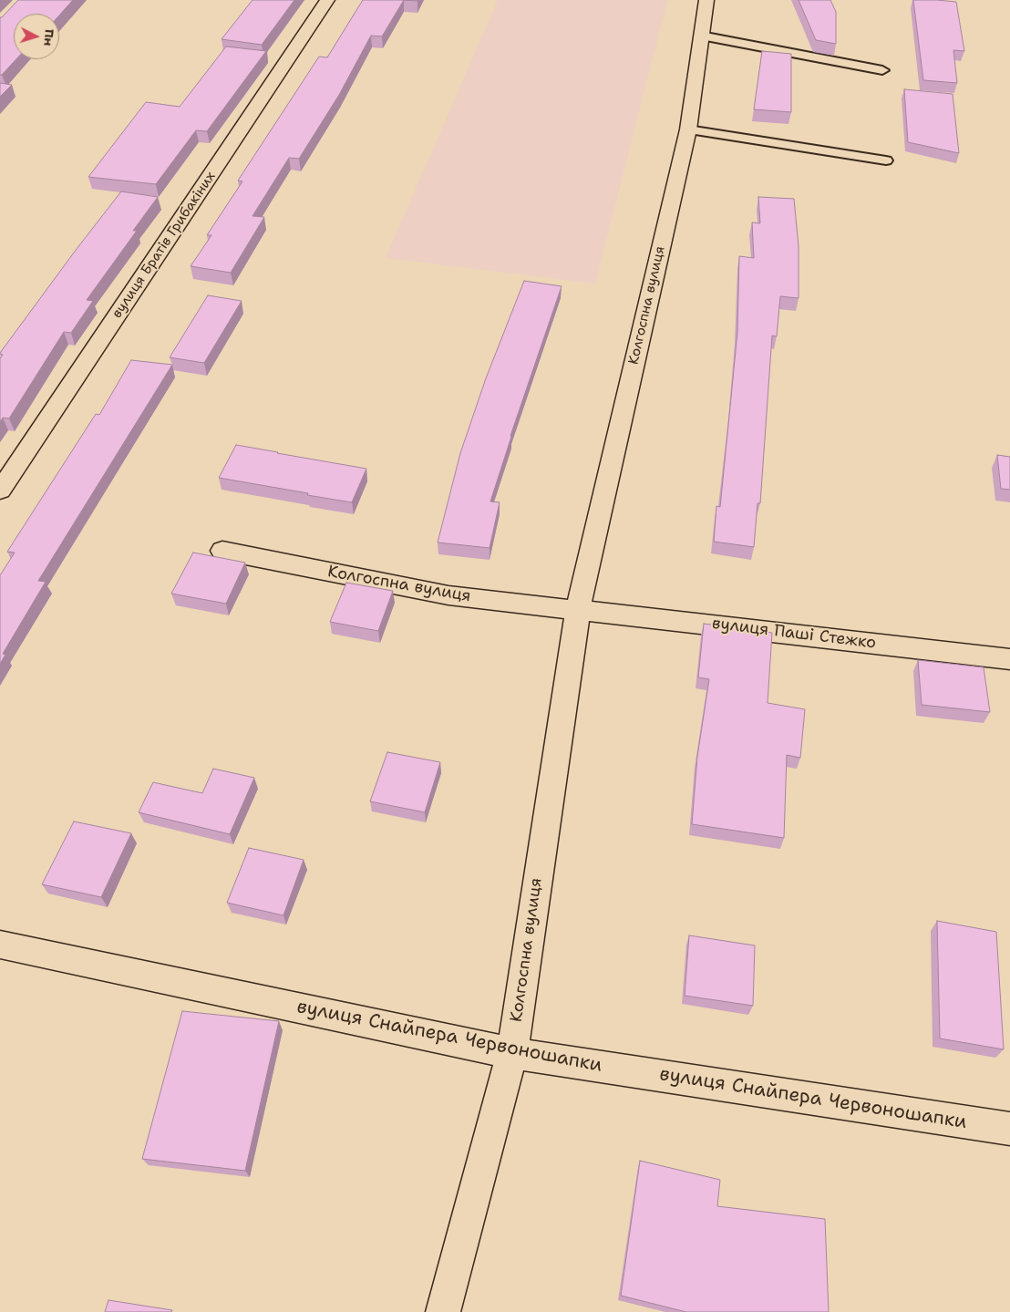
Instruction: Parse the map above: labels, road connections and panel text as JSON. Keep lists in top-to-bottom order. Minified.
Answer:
{"streets":{"street":["вулиця Братів Грибакіних","Колгоспна вулиця","вулиця Паші Стежко","вулиця Снайпера Червоношапки"]},"crossings":[["Колгоспна вулиця","вулиця Паші Стежко"],["Колгоспна вулиця","вулиця Снайпера Червоношапки"]],"north":"right"}
